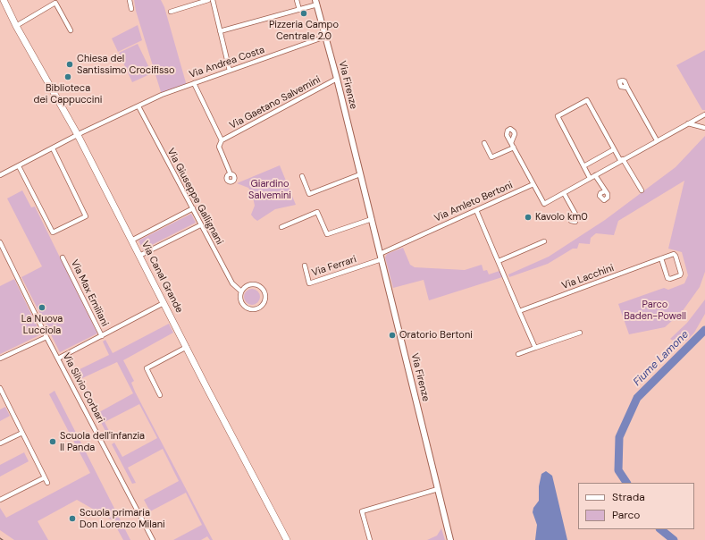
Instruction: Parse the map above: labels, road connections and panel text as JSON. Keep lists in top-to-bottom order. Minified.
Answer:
{"streets":{"main road":["Via Canal Grande"],"street":["Via Andrea Costa","Via Firenze","Via Gaetano Salvemini","Via Giuseppe Gallignani","Via Amleto Bertoni","Via Ferrari","Via Lacchini","Via Max Emiliani","Via Silvio Corbari"]},"crossings":[["Via Andrea Costa","Via Firenze"],["Via Andrea Costa","Via Gaetano Salvemini"],["Via Andrea Costa","Via Giuseppe Gallignani"],["Via Andrea Costa","Via Canal Grande"],["Via Firenze","Via Gaetano Salvemini"],["Via Firenze","Via Amleto Bertoni"],["Via Firenze","Via Ferrari"],["Via Amleto Bertoni","Via Ferrari"],["Via Canal Grande","Via Max Emiliani"],["Via Max Emiliani","Via Silvio Corbari"]],"water":["Fiume Lamone"],"parks":["Giardino Salvemini","Parco Baden-Powell"],"places":["Pizzeria Campo Centrale 2.0","Chiesa del Santissimo Crocifisso","Biblioteca dei Cappuccini","Kavolo km0","La Nuova Lucciola","Oratorio Bertoni","Scuola dell'infanzia Il Panda","Scuola primaria Don Lorenzo Milani"],"legend":["Strada","Parco"]}
